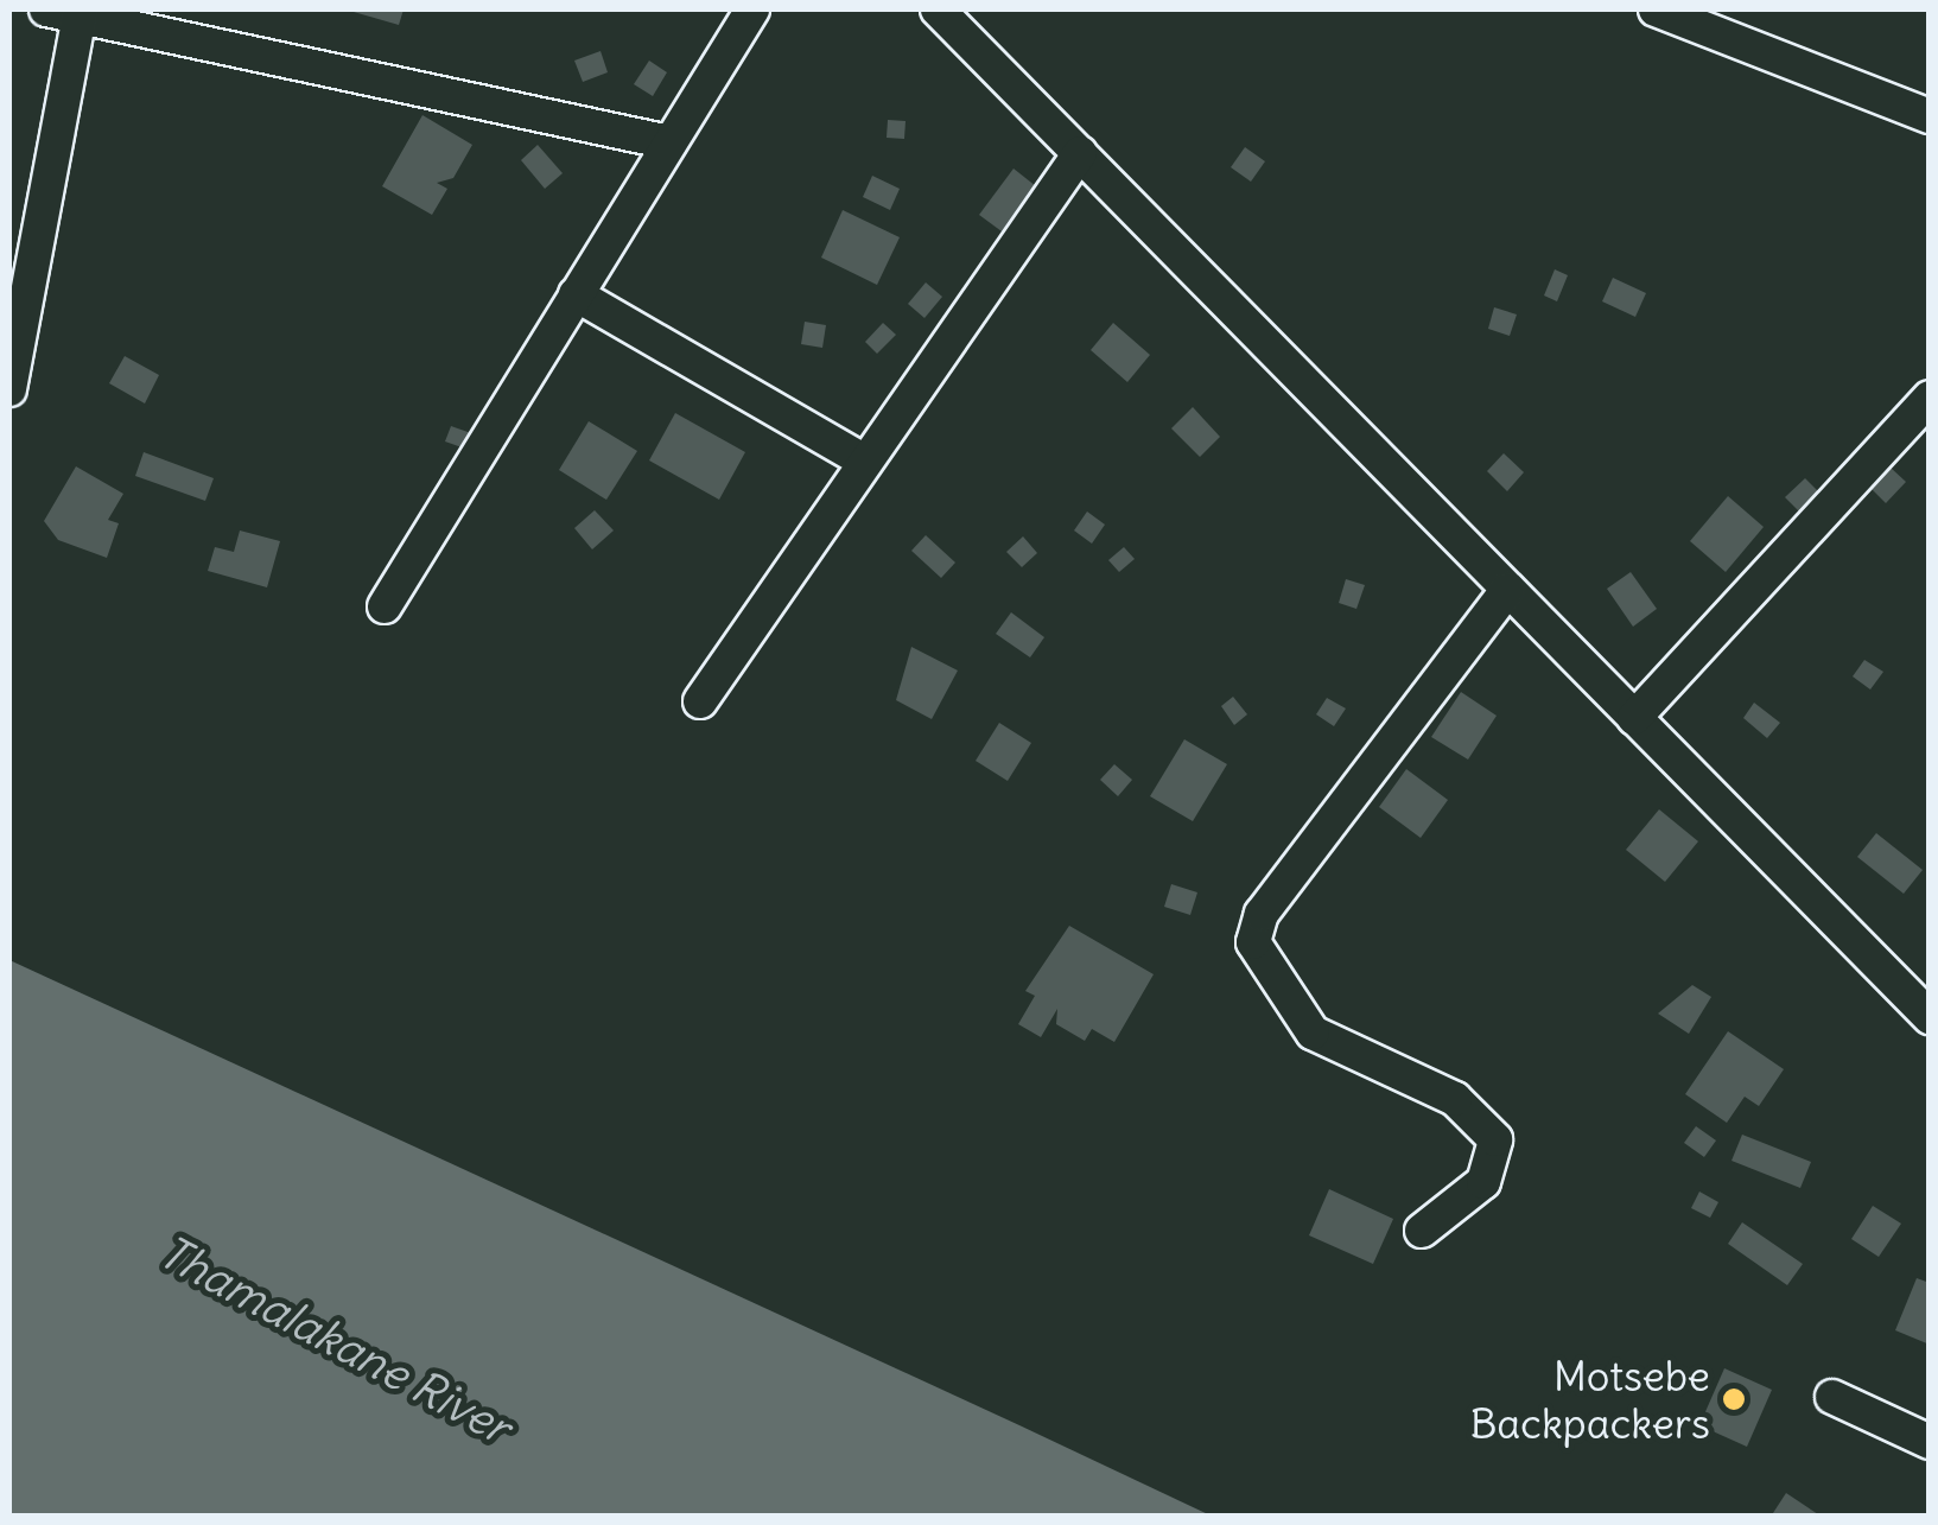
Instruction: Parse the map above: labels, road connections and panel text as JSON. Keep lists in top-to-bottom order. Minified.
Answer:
{"water":["Thamalakane River"],"places":["Motsebe Backpackers"]}
